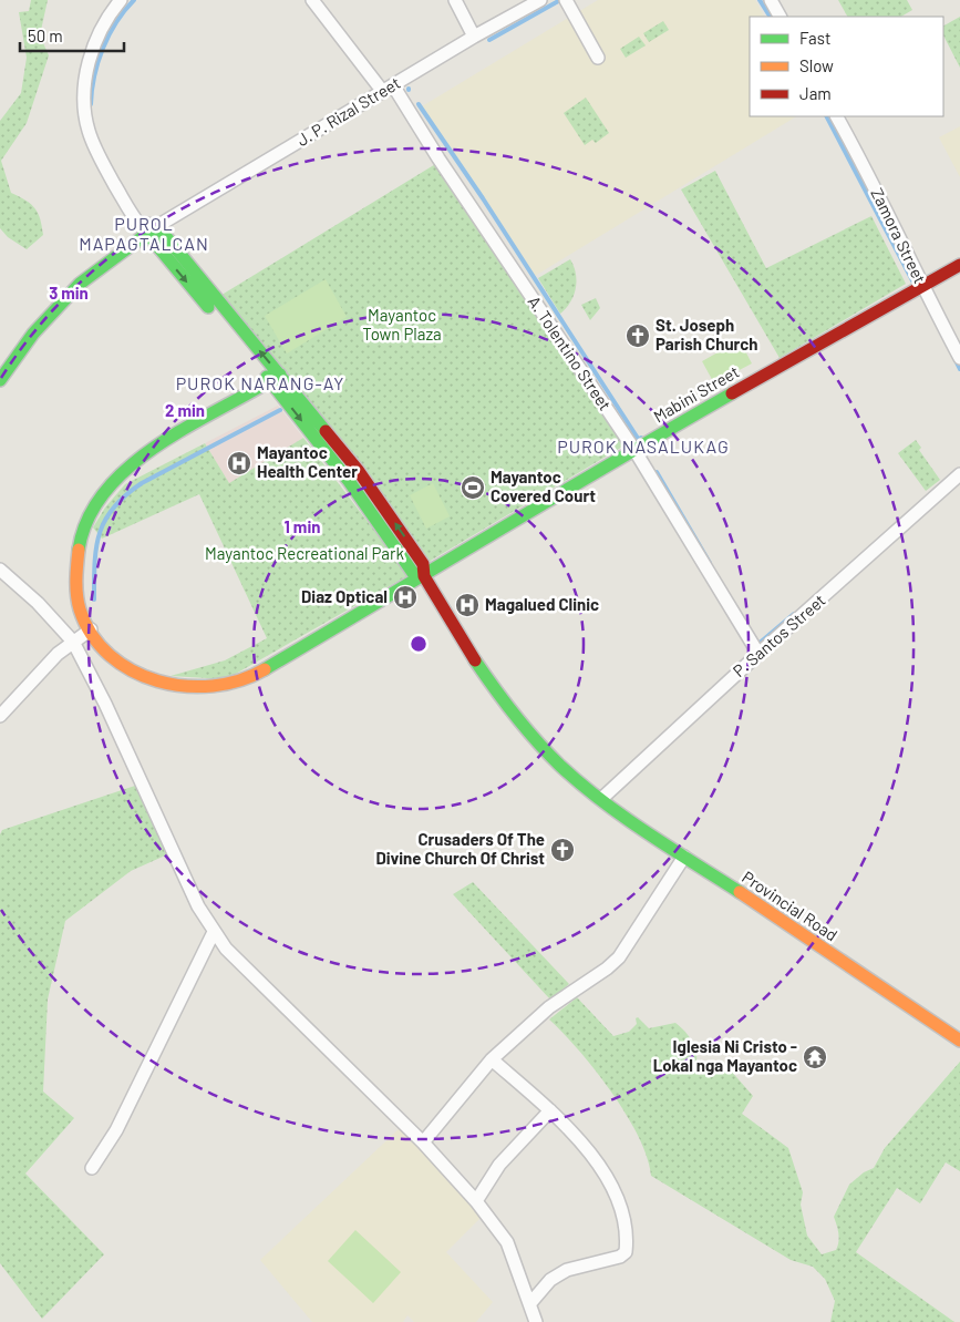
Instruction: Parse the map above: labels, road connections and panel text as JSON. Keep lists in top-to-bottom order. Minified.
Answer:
{"streets":{"main road":["Mabini Street","Provincial Road"],"street":["J. P. Rizal Street","Zamora Street","A. Tolentino Street","P. Santos Street"]},"crossings":[["J. P. Rizal Street","A. Tolentino Street"],["Zamora Street","Mabini Street"],["A. Tolentino Street","Mabini Street"],["A. Tolentino Street","P. Santos Street"],["Mabini Street","Provincial Road"],["P. Santos Street","Provincial Road"]],"districts":["PUROL MAPAGTALCAN","PUROK NARANG-AY","PUROK NASALUKAG"],"parks":["Mayantoc Town Plaza","Mayantoc Recreational Park"],"places":{"church":["St. Joseph Parish Church","Crusaders Of The Divine Church Of Christ"],"hospital":["Mayantoc Health Center","Diaz Optical","Magalued Clinic"],"sports":["Mayantoc Covered Court"],"temple":["Iglesia Ni Cristo - Lokal nga Mayantoc"]},"legend":["Fast","Slow","Jam"],"scale_bar":"50 m","rings":["3 min","2 min","1 min"]}
